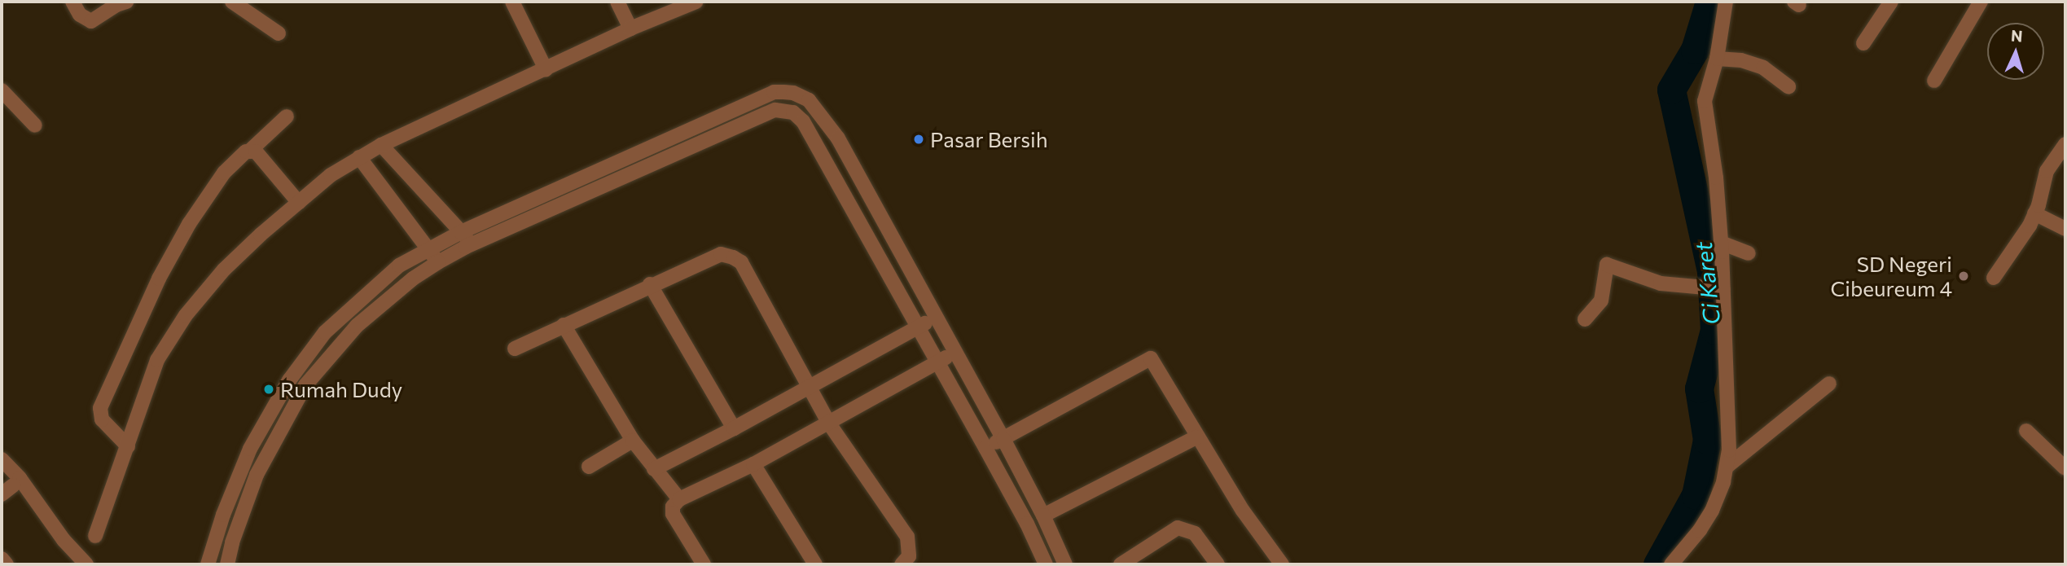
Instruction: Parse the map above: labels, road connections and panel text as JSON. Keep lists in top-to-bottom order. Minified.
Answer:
{"water":["Ci Karet"],"places":["Pasar Bersih","SD Negeri Cibeureum 4","Rumah Dudy"],"north":"top"}
